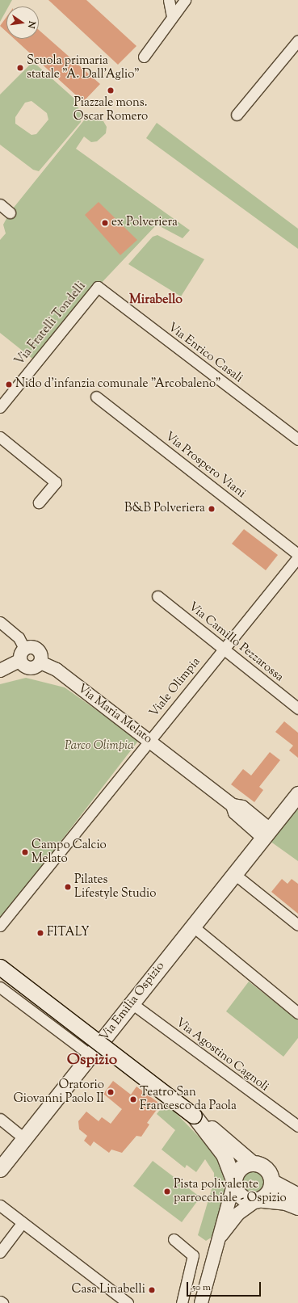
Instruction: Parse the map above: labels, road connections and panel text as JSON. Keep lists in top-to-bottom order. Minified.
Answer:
{"streets":{"main road":["Via Emilia Ospizio"],"street":["Via Fratelli Tondelli","Via Enrico Casali","Via Prospero Viani","Via Camillo Pezzarossa","Viale Olimpia","Via Maria Melato","Via Agostino Cagnoli"]},"crossings":[["Via Fratelli Tondelli","Via Enrico Casali"],["Via Camillo Pezzarossa","Viale Olimpia"],["Viale Olimpia","Via Maria Melato"],["Via Maria Melato","Via Emilia Ospizio"],["Via Emilia Ospizio","Via Agostino Cagnoli"]],"districts":["Mirabello","Ospizio"],"parks":["Parco Olimpia"],"places":["Scuola primaria statale \"A. Dall'Aglio\"","Piazzale mons. Oscar Romero","ex Polveriera","Nido d'infanzia comunale \"Arcobaleno\"","B&B Polveriera","Campo Calcio Melato","Pilates Lifestyle Studio","FITALY","Oratorio Giovanni Paolo II","Teatro San Francesco da Paola","Pista polivalente parrocchiale - Ospizio","Casa Linabelli"],"scale_bar":"50 m","north":"right"}
